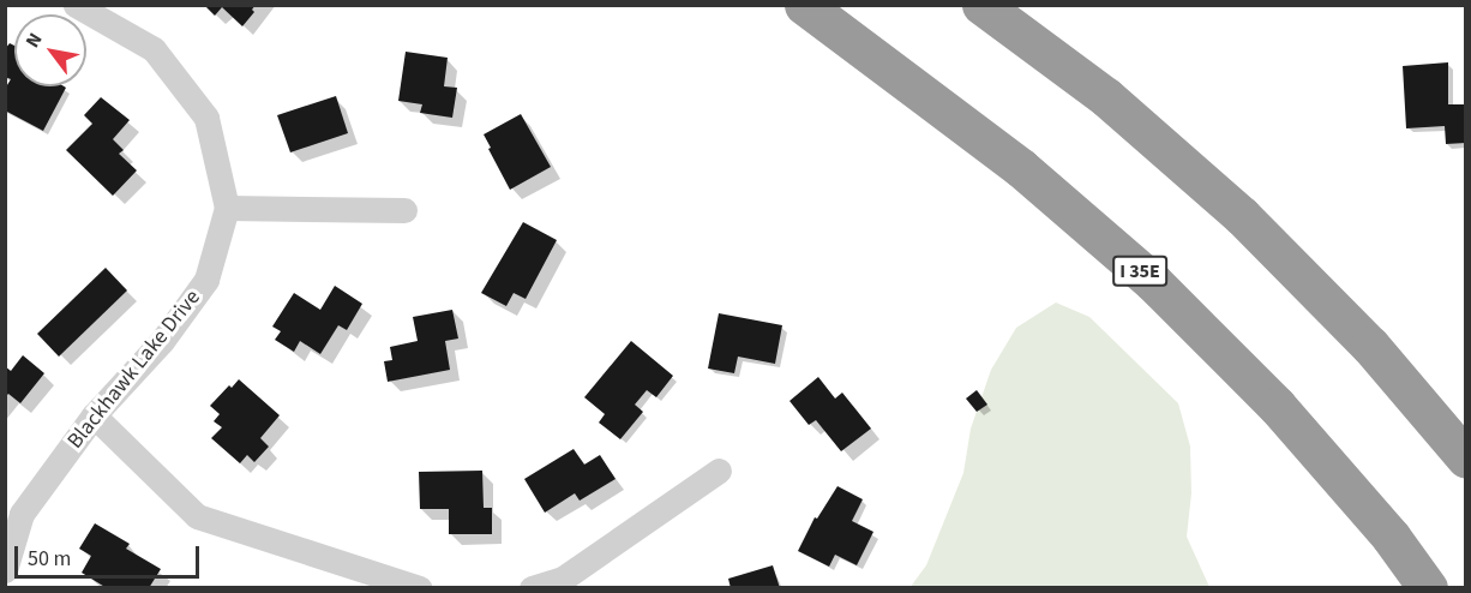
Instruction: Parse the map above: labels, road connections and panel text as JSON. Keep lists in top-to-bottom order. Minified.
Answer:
{"streets":{"highway":["I 35E"],"street":["Blackhawk Lake Drive"]},"scale_bar":"50 m","north":"top left"}
